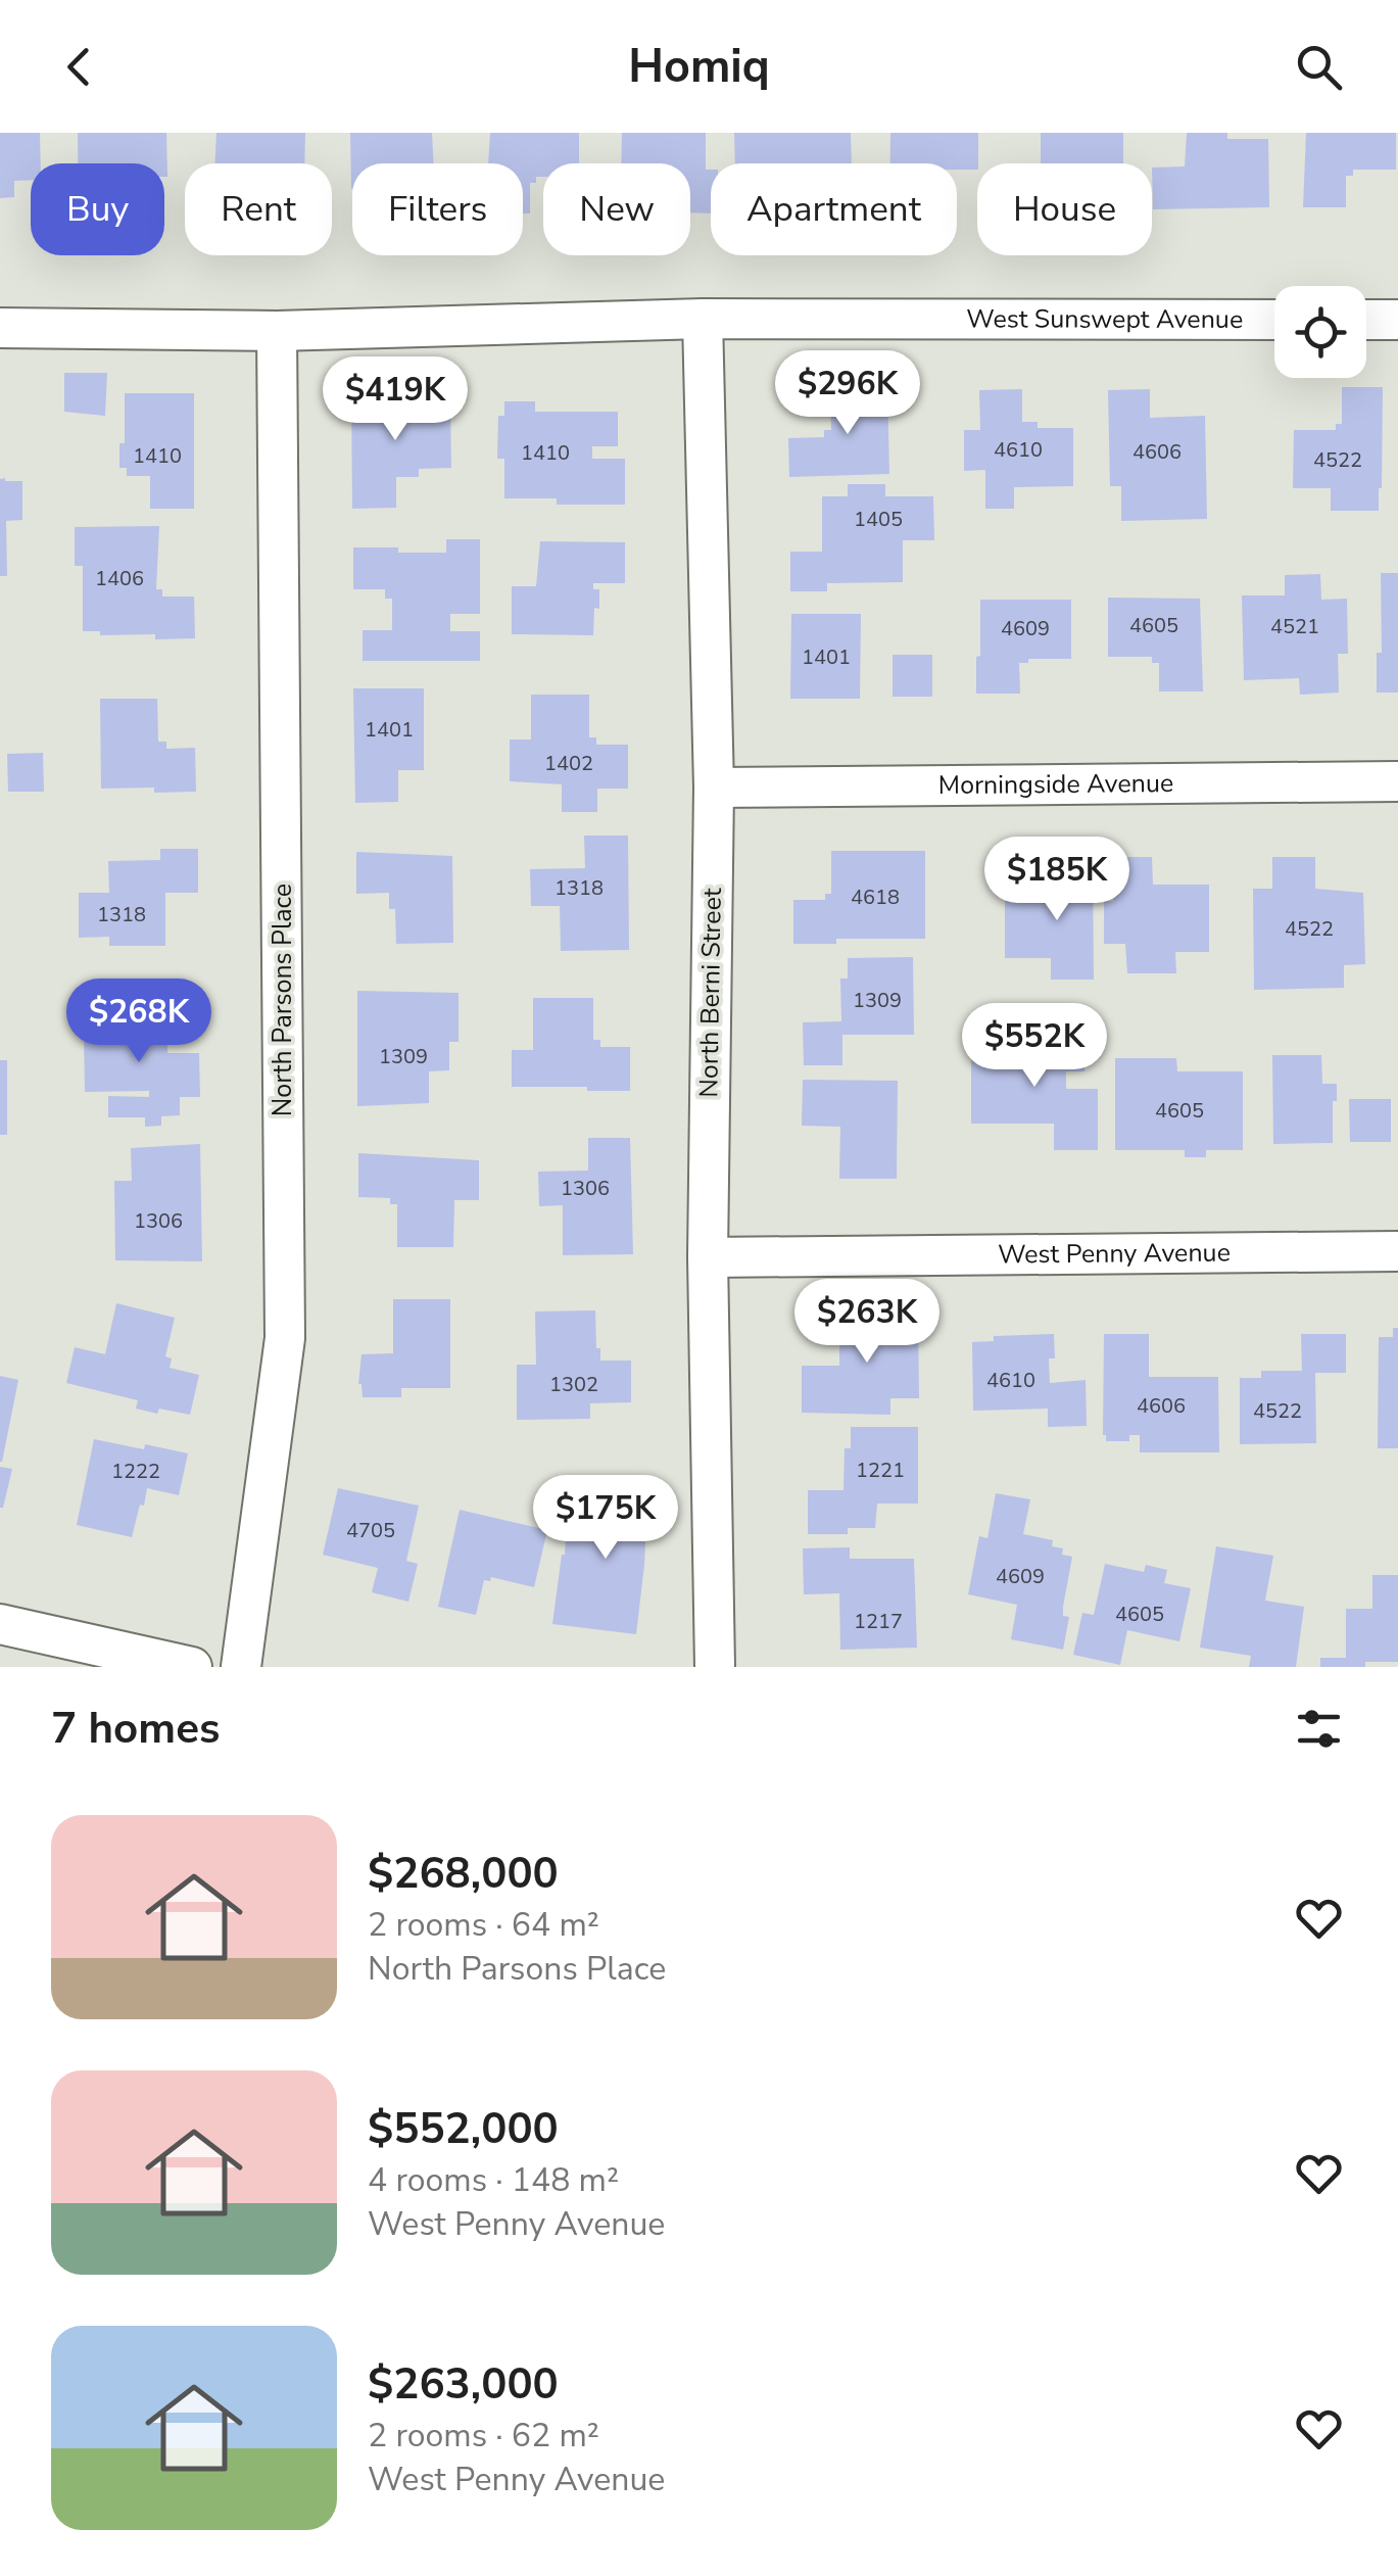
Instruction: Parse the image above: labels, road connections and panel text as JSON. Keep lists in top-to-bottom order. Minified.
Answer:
{"streets":{"street":["West Sunswept Avenue","Morningside Avenue","North Berni Street","North Parsons Place","West Penny Avenue"]},"crossings":[["West Sunswept Avenue","North Berni Street"],["West Sunswept Avenue","North Parsons Place"],["Morningside Avenue","North Berni Street"],["North Berni Street","West Penny Avenue"]],"house_numbers":["4610","4606","1410","1410","4522","1405","1406","4605","4521","4609","1401","1401","1402","1318","4618","1318","4522","1309","1309","4605","1306","1306","4610","1302","4606","4522","1221","1222","4705","4609","4605","1217"],"page":{"header":"Homiq","chip":["Buy","Rent","Filters","New","Apartment","House"],"price":["$296K","$419K","$185K","$268K","$552K","$263K","$175K"],"heading":"7 homes","list":[{"name":"$268,000","note":"2 rooms · 64 m² · North Parsons Place"},{"name":"$552,000","note":"4 rooms · 148 m² · West Penny Avenue"},{"name":"$263,000","note":"2 rooms · 62 m² · West Penny Avenue"}]}}
